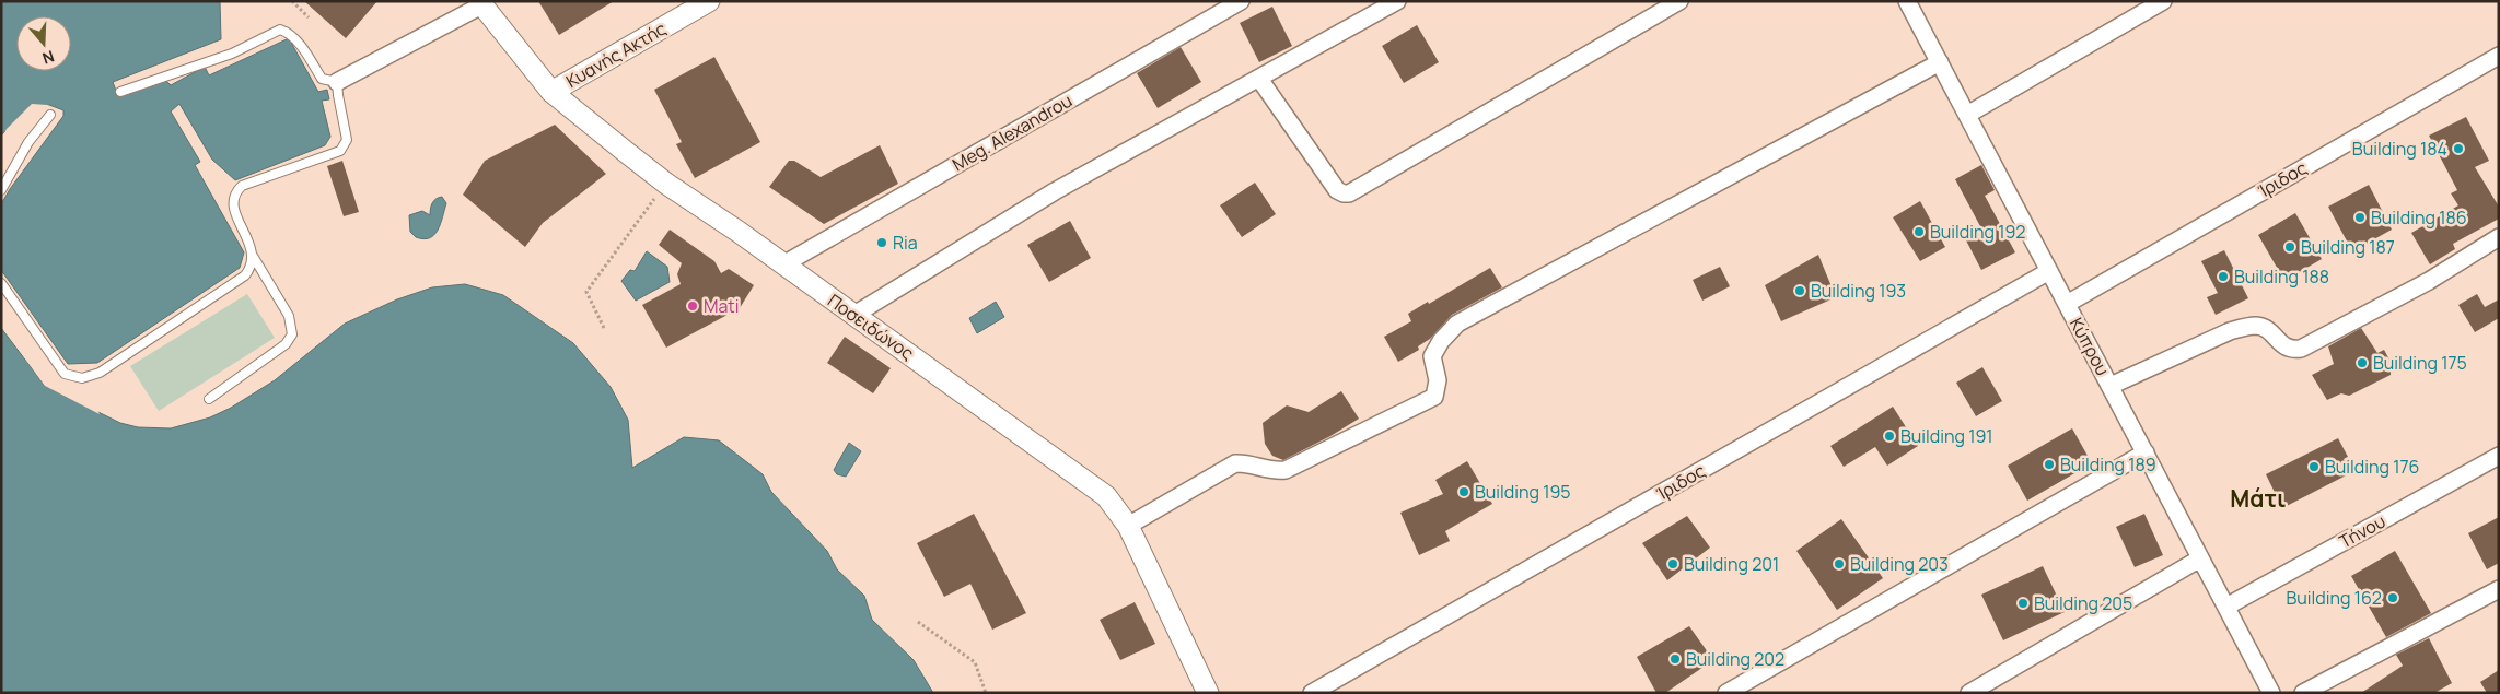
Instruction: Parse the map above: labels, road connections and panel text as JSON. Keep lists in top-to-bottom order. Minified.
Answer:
{"streets":{"street":["Κυανής Ακτής","Meg. Alexandrou","Ίριδος","Ποσειδώνος","Κύπρου","Τήνου"]},"crossings":[["Κυανής Ακτής","Ποσειδώνος"],["Meg. Alexandrou","Ποσειδώνος"],["Ίριδος","Κύπρου"],["Κύπρου","Τήνου"]],"districts":["Μάτι"],"places":["Building 184","Building 186","Building 192","Ria","Building 187","Building 188","Building 193","Mati","Building 175","Building 191","Building 189","Building 176","Building 195","Building 201","Building 203","Building 162","Building 205","Building 202"],"north":"bottom"}
